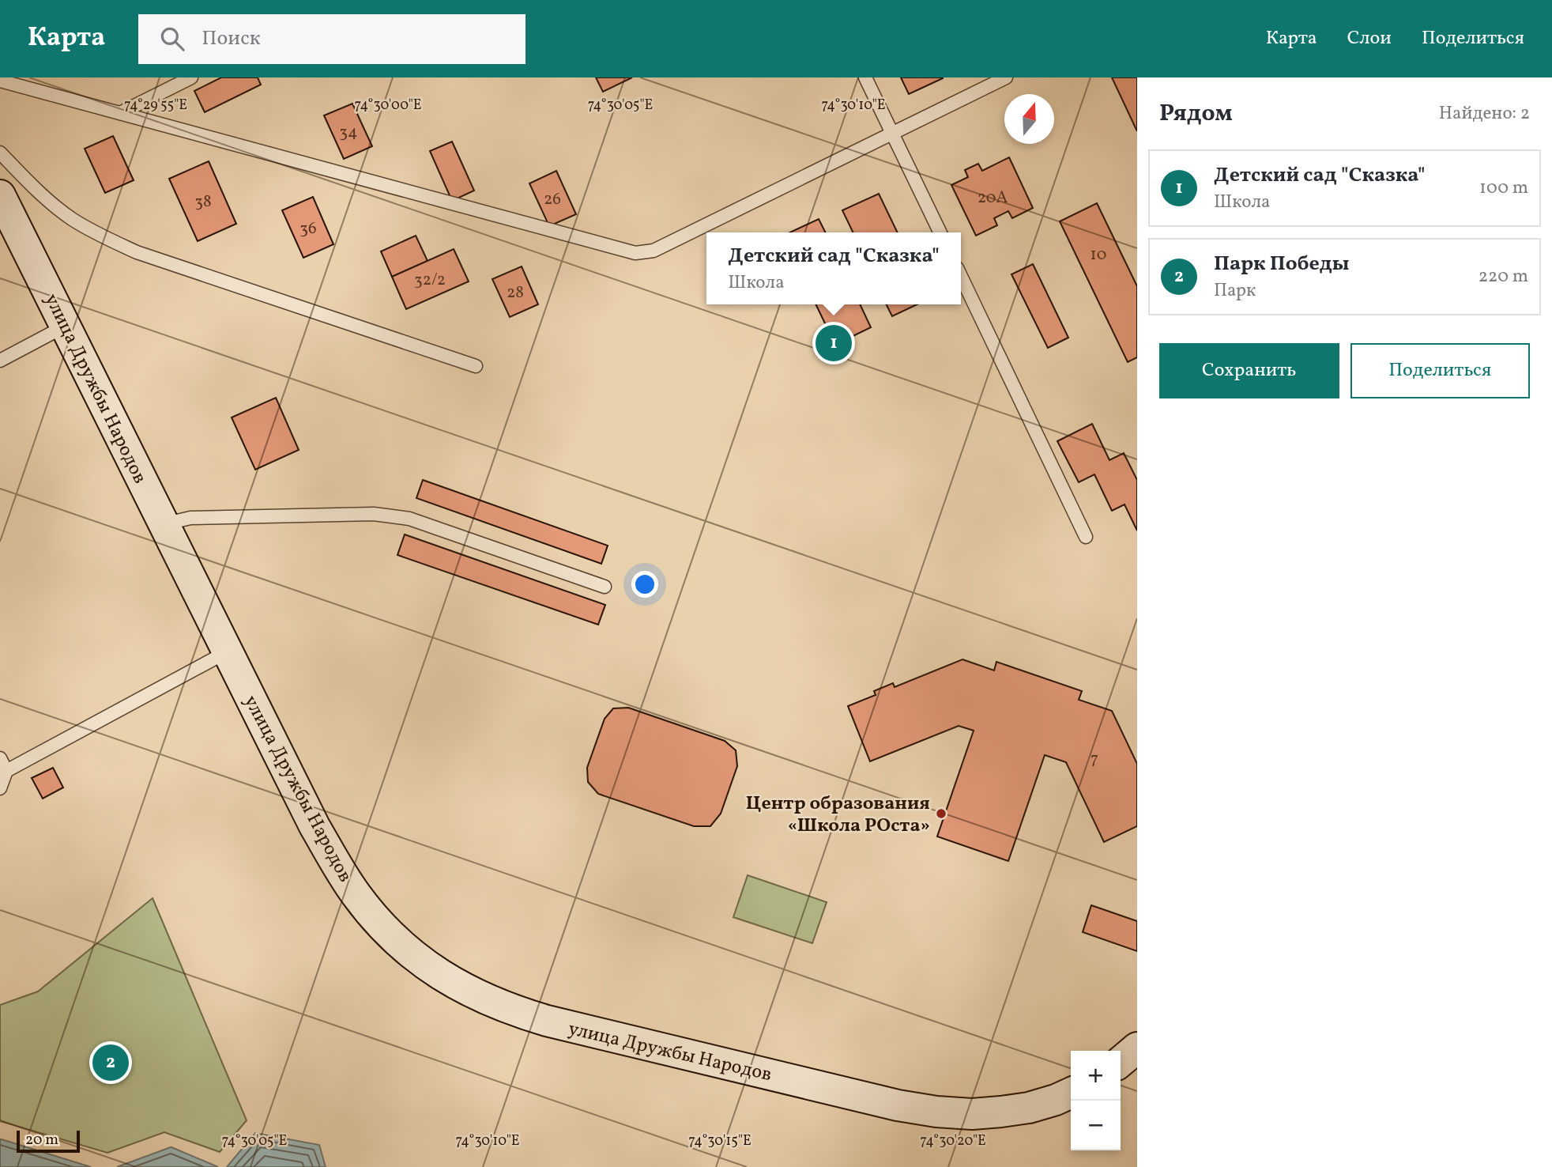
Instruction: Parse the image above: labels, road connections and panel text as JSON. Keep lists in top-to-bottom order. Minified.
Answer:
{"streets":{"street":["улица Дружбы Народов"]},"places":["Центр образования «Школа РОста»"],"house_numbers":["34","20А","26","38","36","10","32/2","28","7"],"scale_bar":"20 m","north":"top","page":{"header":"Карта","search":"Поиск","nav":["Карта","Слои","Поделиться"],"heading":["Рядом","Найдено: 2"],"list":[{"mark":"1","name":"Детский сад \"Сказка\"","note":"Школа","value":"100 m"},{"mark":"2","name":"Парк Победы","note":"Парк","value":"220 m"}],"popup":["Детский сад \"Сказка\"","Школа"],"pins":["1","2"],"buttons":["Сохранить","Поделиться"],"map_buttons":["+","−"],"scale":"20 m"},"coordinates":["74°30'00\"E","74°30'05\"E","74°30'10\"E","74°29'55\"E","74°30'15\"E","74°30'20\"E"]}
